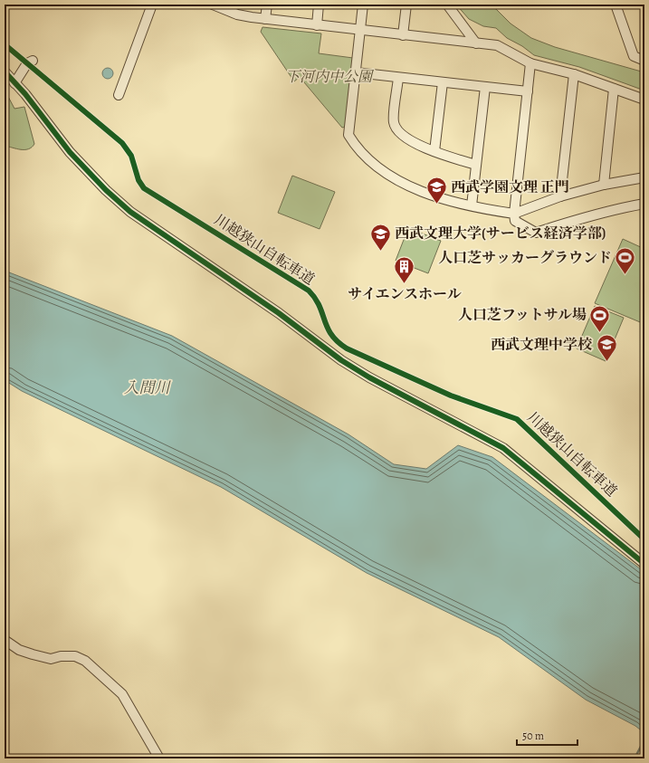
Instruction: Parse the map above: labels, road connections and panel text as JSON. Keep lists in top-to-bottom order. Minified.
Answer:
{"streets":{"cycle path":["川越狭山自転車道"]},"water":["入間川"],"parks":["下河内中公園"],"places":{"school or university":["西武学園文理 正門","西武文理大学(サービス経済学部)","西武文理中学校"],"sports":["人口芝サッカーグラウンド","人口芝フットサル場"],"building":["サイエンスホール"]},"scale_bar":"50 m"}
